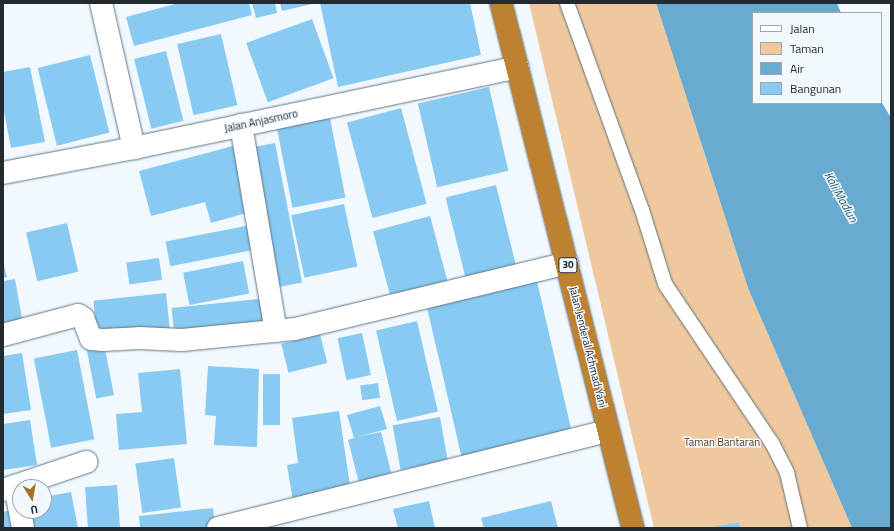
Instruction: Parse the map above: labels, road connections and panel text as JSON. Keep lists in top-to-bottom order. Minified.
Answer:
{"streets":{"highway":["30","Jalan Jenderal Achmad Yani"],"street":["Jalan Anjasmoro"]},"crossings":[["Jalan Anjasmoro","Jalan Jenderal Achmad Yani"]],"water":["Kali Madiun"],"parks":["Taman Bantaran"],"legend":["Jalan","Taman","Air","Bangunan"],"north":"bottom"}
